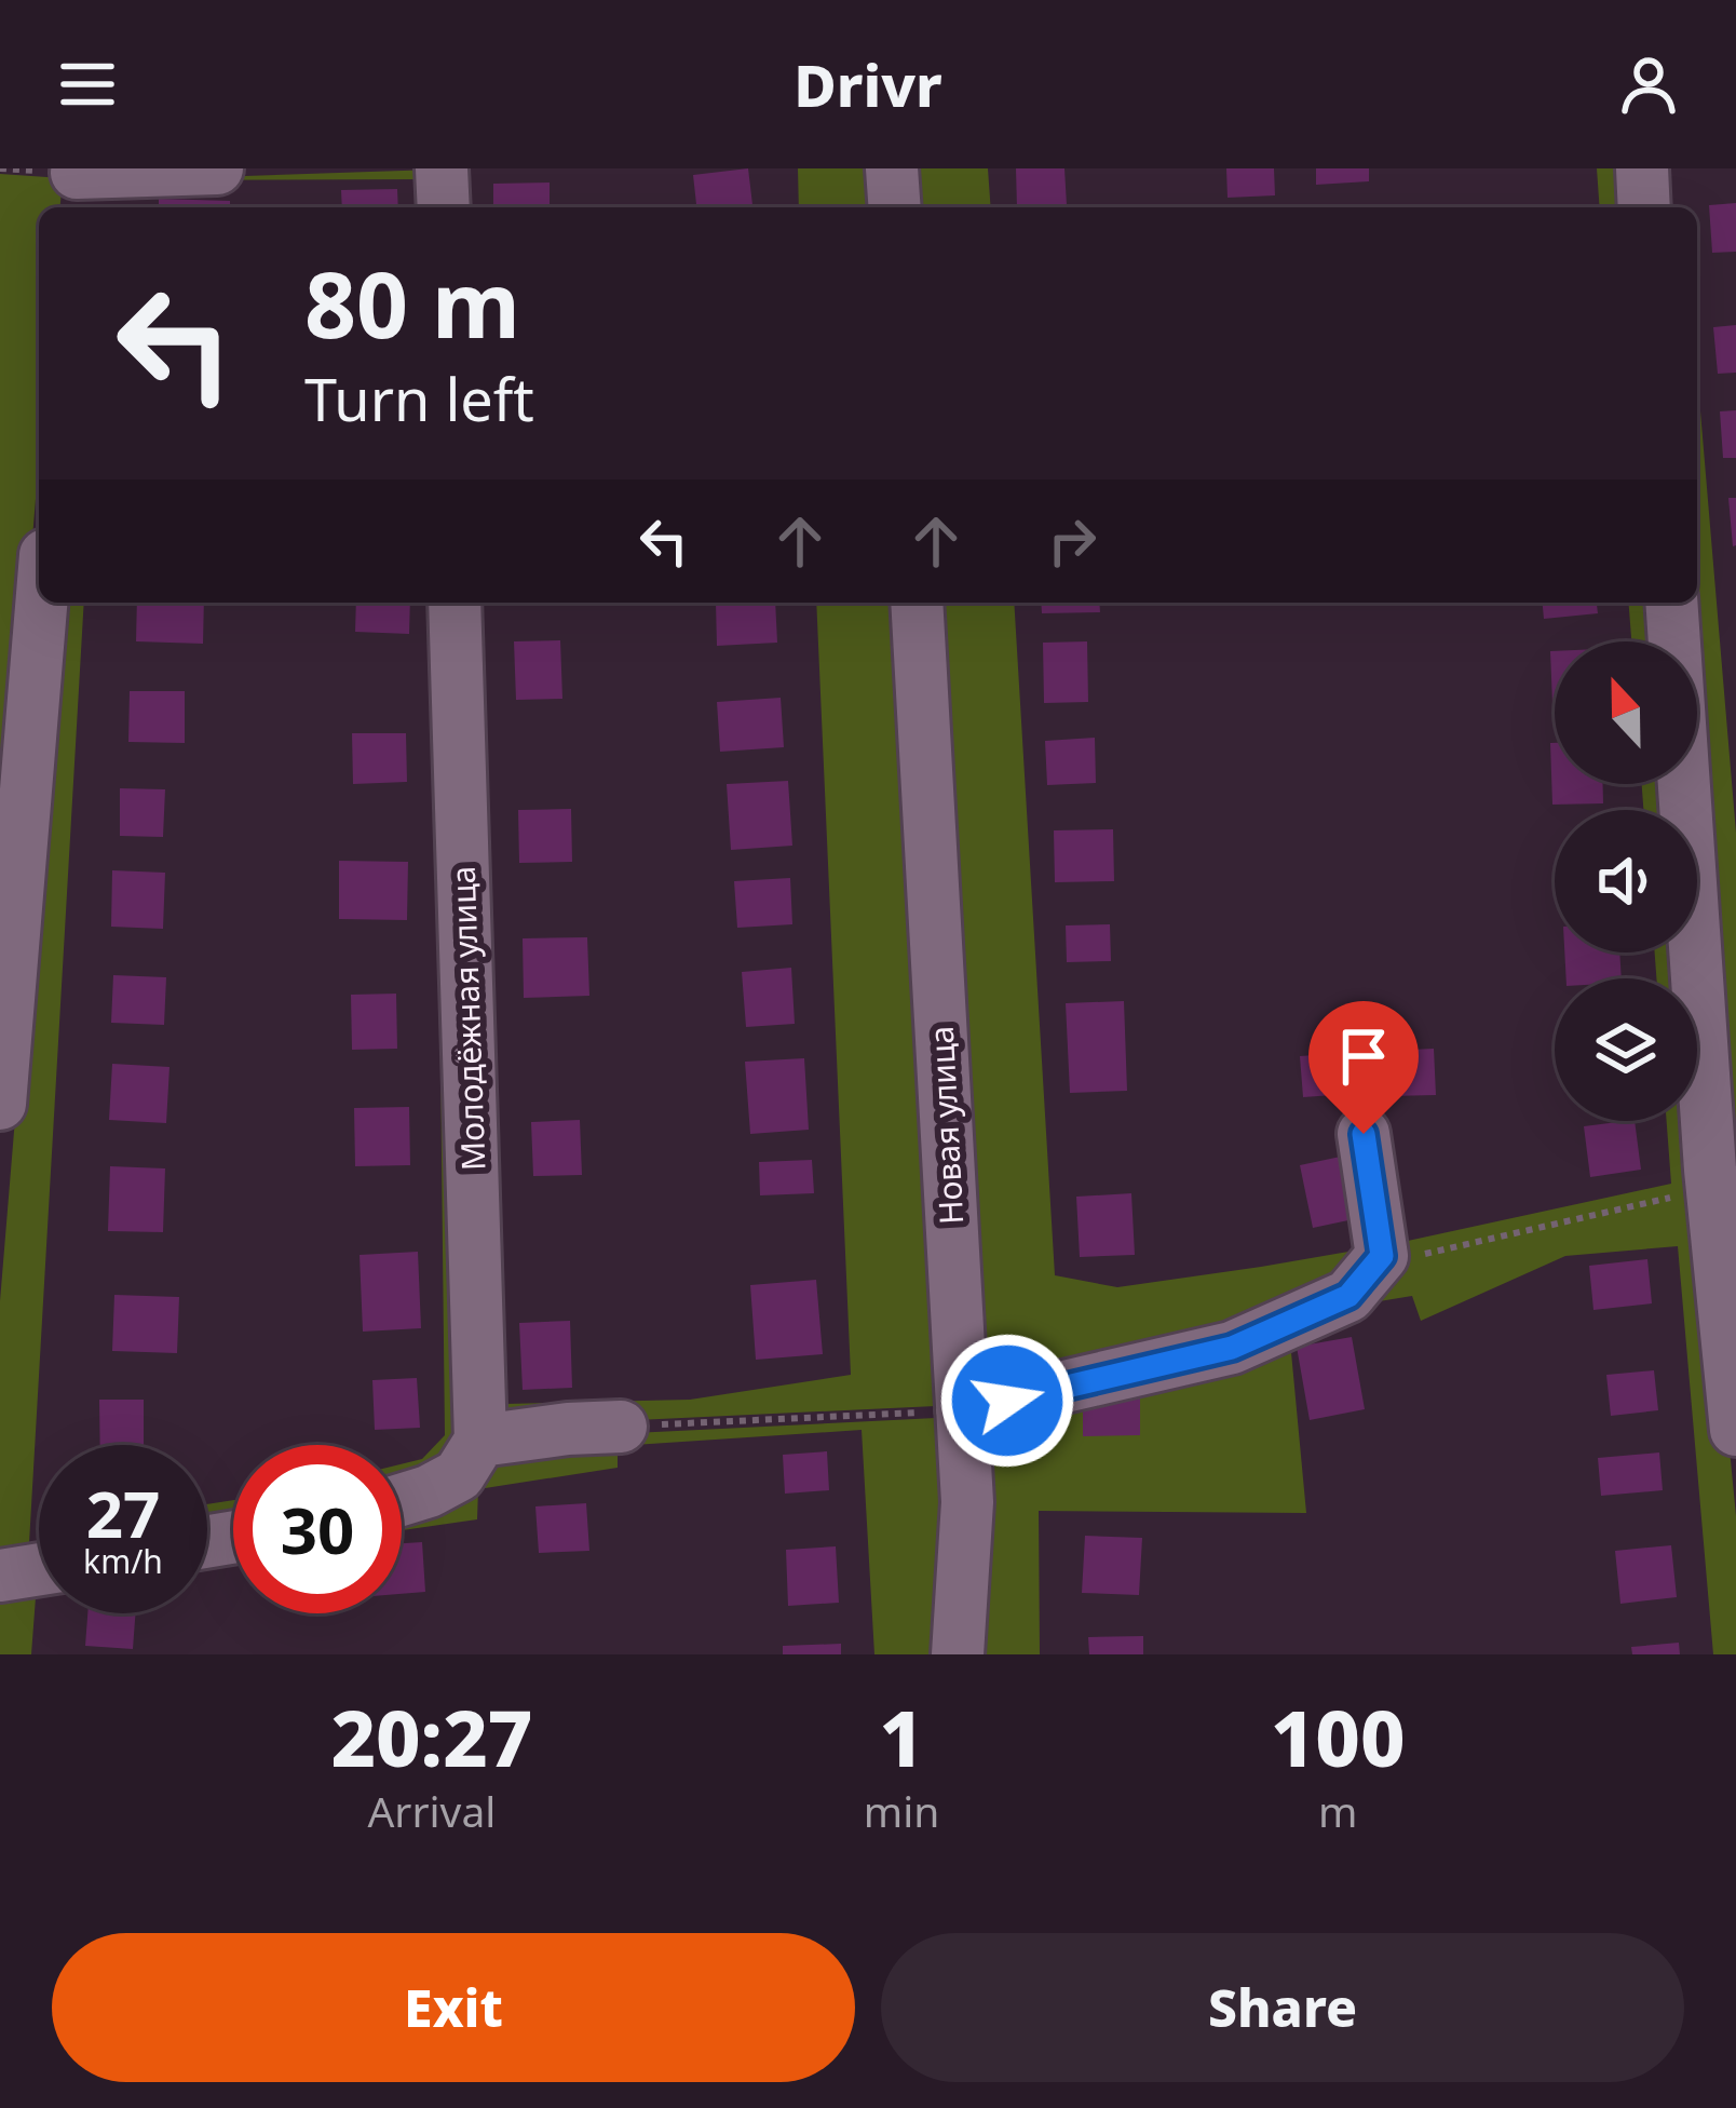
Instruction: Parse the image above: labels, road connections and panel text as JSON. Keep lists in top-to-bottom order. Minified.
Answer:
{"streets":{"street":["Молодёжная улица","Новая улица"]},"north":"top","page":{"header":"Drivr","turn":["80 m","Turn left"],"speed":"27 km/h","limit":"30","eta":["20:27","Arrival","1","min","100","m"],"buttons":["Exit","Share"]}}
